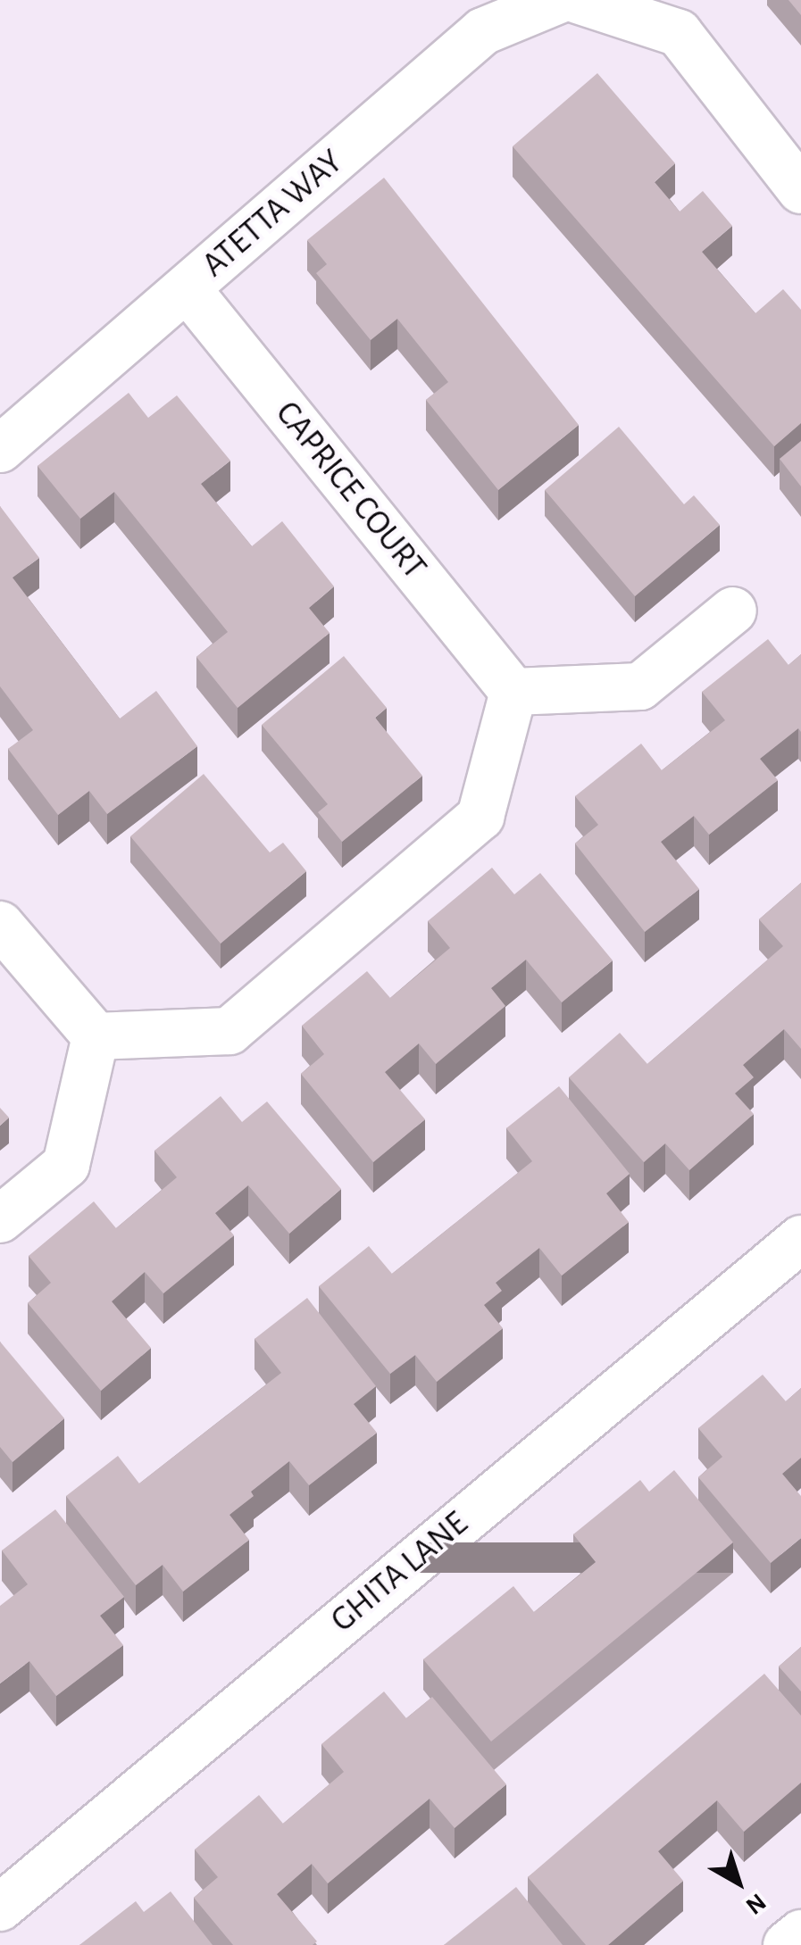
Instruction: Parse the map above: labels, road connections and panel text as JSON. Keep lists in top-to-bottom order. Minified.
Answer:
{"streets":{"street":["ATETTA WAY","CAPRICE COURT","GHITA LANE"]},"crossings":[["ATETTA WAY","CAPRICE COURT"]],"north":"bottom right"}
